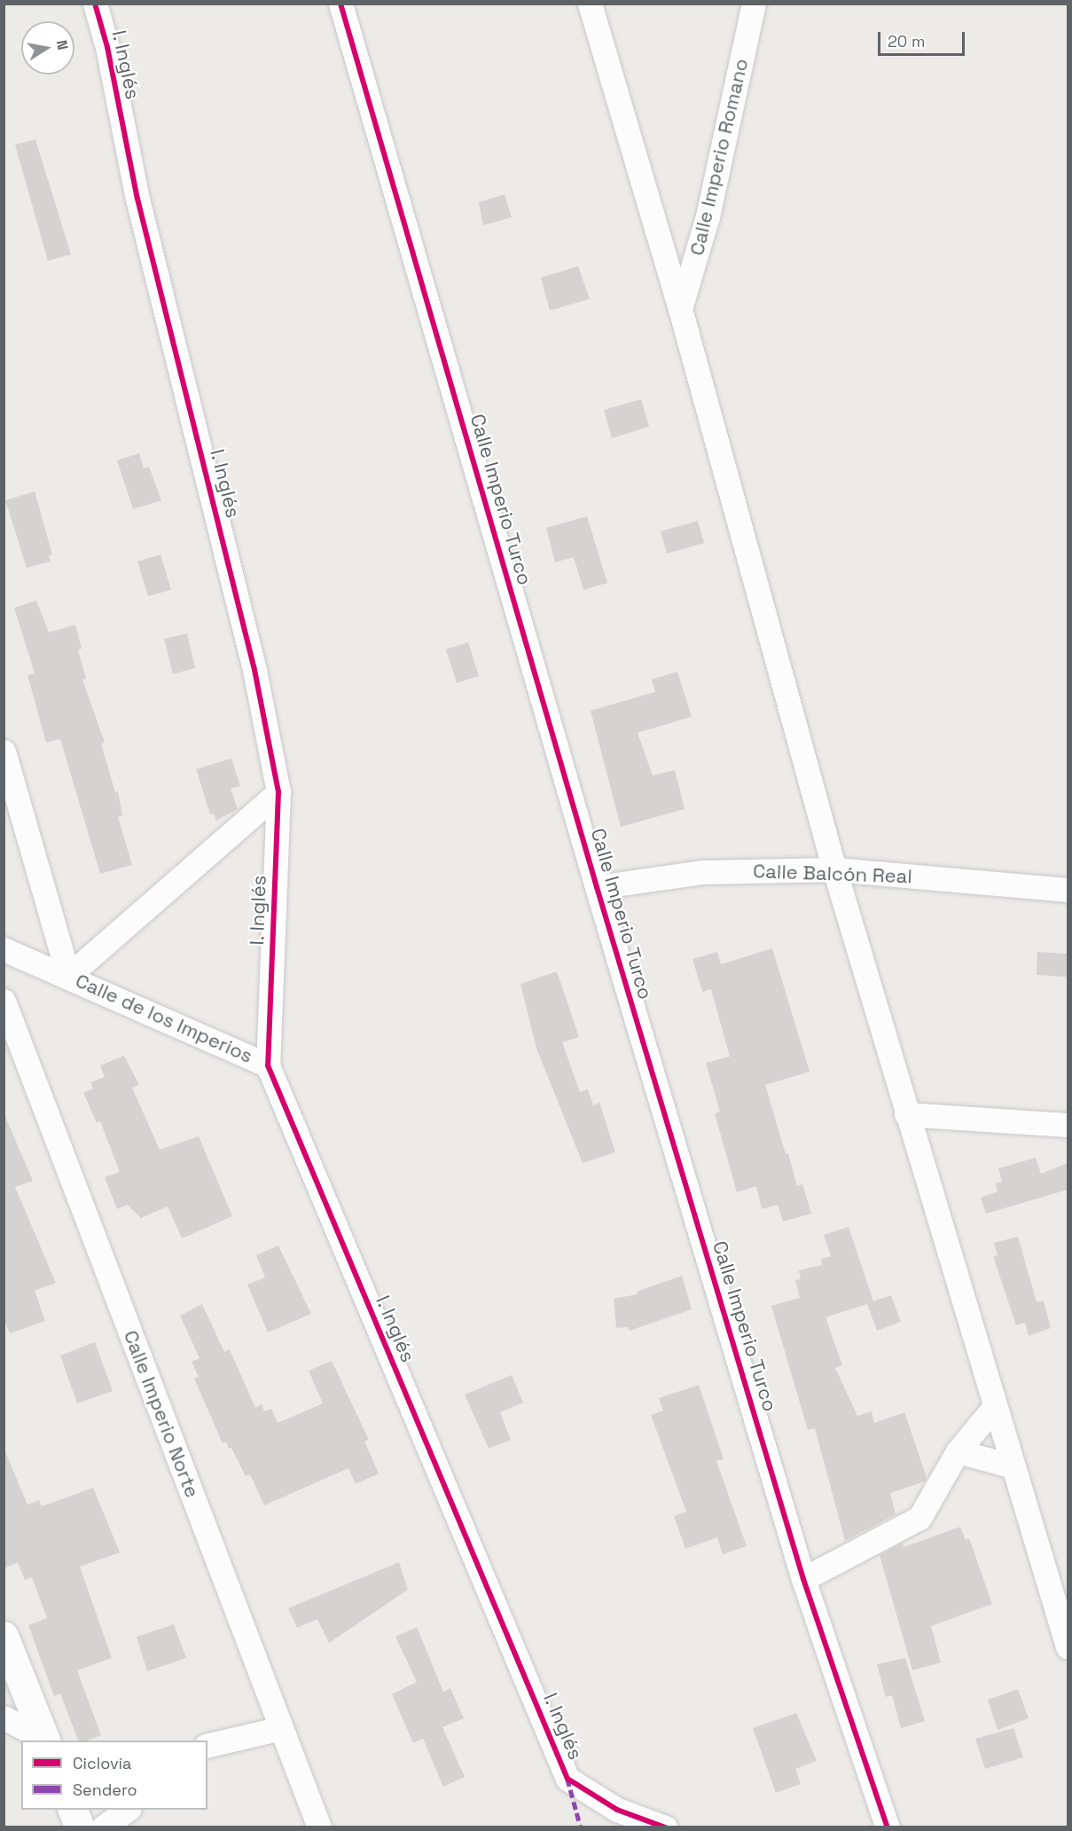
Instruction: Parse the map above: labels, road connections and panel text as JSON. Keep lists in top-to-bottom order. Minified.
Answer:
{"streets":{"street":["I. Inglés","Calle Imperio Romano","Calle Imperio Turco","Calle Balcón Real","Calle de los Imperios","Calle Imperio Norte"]},"crossings":[["I. Inglés","Calle de los Imperios"],["Calle Imperio Turco","Calle Balcón Real"]],"legend":["Ciclovía","Sendero"],"scale_bar":"20 m","north":"right"}
